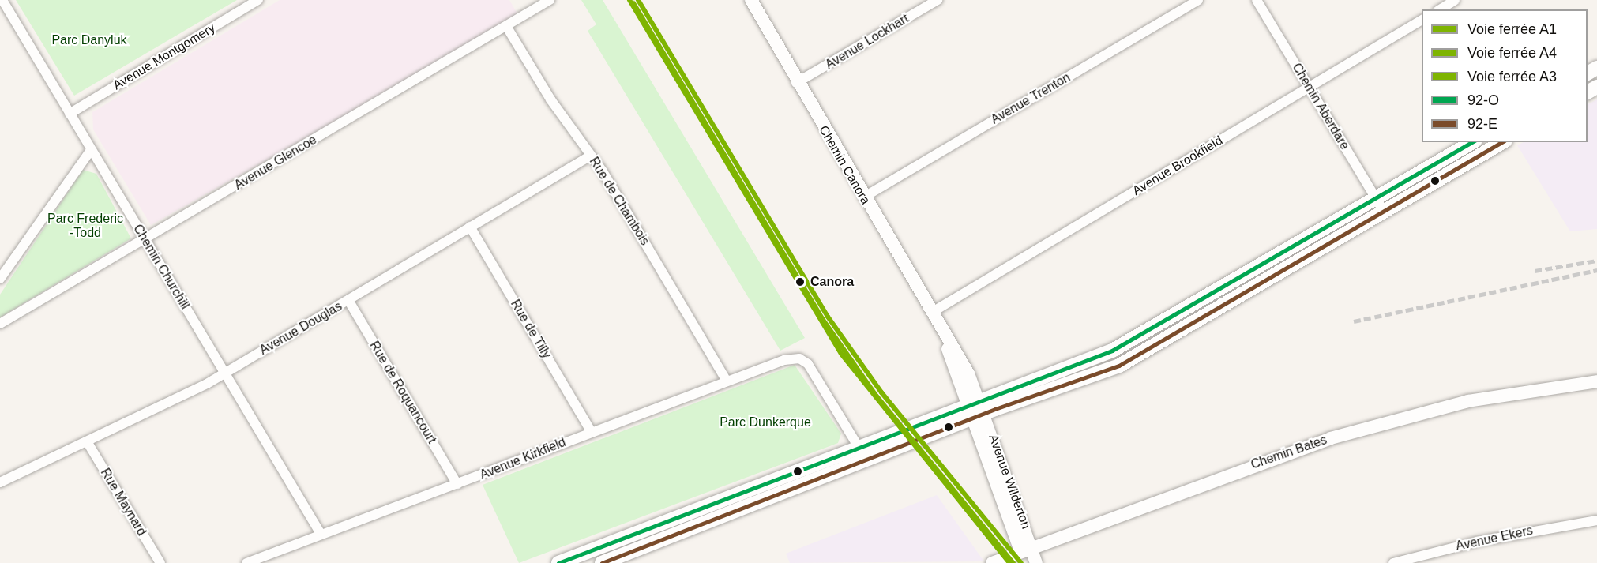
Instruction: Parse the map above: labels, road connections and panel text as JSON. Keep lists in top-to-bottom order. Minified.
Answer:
{"streets":{"street":["Avenue Lockhart","Avenue Montgomery","Avenue Trenton","Chemin Aberdare","Avenue Glencoe","Chemin Canora","Avenue Brookfield","Rue de Chambois","Chemin Churchill","Avenue Douglas","Rue de Tilly","Rue de Roquancourt","Chemin Bates","Avenue Kirkfield","Avenue Wilderton","Rue Maynard","Avenue Ekers"]},"crossings":[["Avenue Lockhart","Chemin Canora"],["Avenue Montgomery","Chemin Churchill"],["Avenue Trenton","Chemin Canora"],["Chemin Aberdare","Avenue Brookfield"],["Avenue Glencoe","Rue de Chambois"],["Avenue Glencoe","Chemin Churchill"],["Chemin Canora","Avenue Brookfield"],["Chemin Canora","Avenue Wilderton"],["Rue de Chambois","Avenue Douglas"],["Rue de Chambois","Avenue Kirkfield"],["Chemin Churchill","Avenue Douglas"],["Chemin Churchill","Avenue Kirkfield"],["Avenue Douglas","Rue de Tilly"],["Avenue Douglas","Rue de Roquancourt"],["Avenue Douglas","Rue Maynard"],["Rue de Tilly","Avenue Kirkfield"],["Rue de Roquancourt","Avenue Kirkfield"],["Chemin Bates","Avenue Wilderton"]],"parks":["Parc Danyluk","Parc Frederic -Todd","Parc Dunkerque"],"places":["Canora"],"lines":["rail line A1","rail line A4","rail line A3","transit line 92-O","transit line 92-E"],"legend":["Voie ferrée A1","Voie ferrée A4","Voie ferrée A3","92-O","92-E"]}
